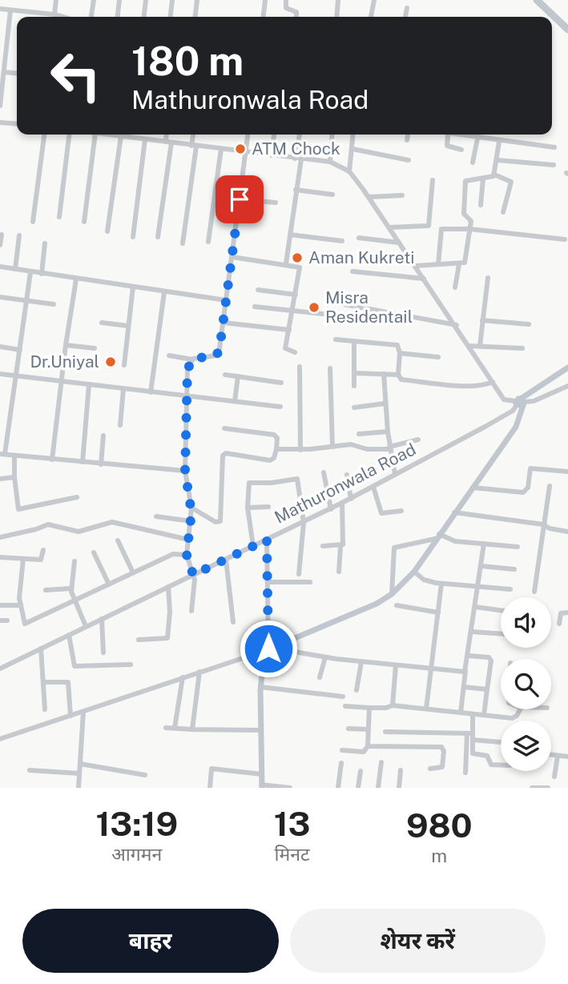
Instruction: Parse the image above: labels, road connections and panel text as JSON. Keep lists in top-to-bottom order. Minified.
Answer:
{"streets":{"street":["Mathuronwala Road"]},"places":["ATM Chock","Aman Kukreti","Misra Residentail","Dr.Uniyal"],"page":{"turn":["180 m","Mathuronwala Road"],"eta":["13:19","आगमन","13","मिनट","980","m"],"buttons":["बाहर","शेयर करें"]}}
